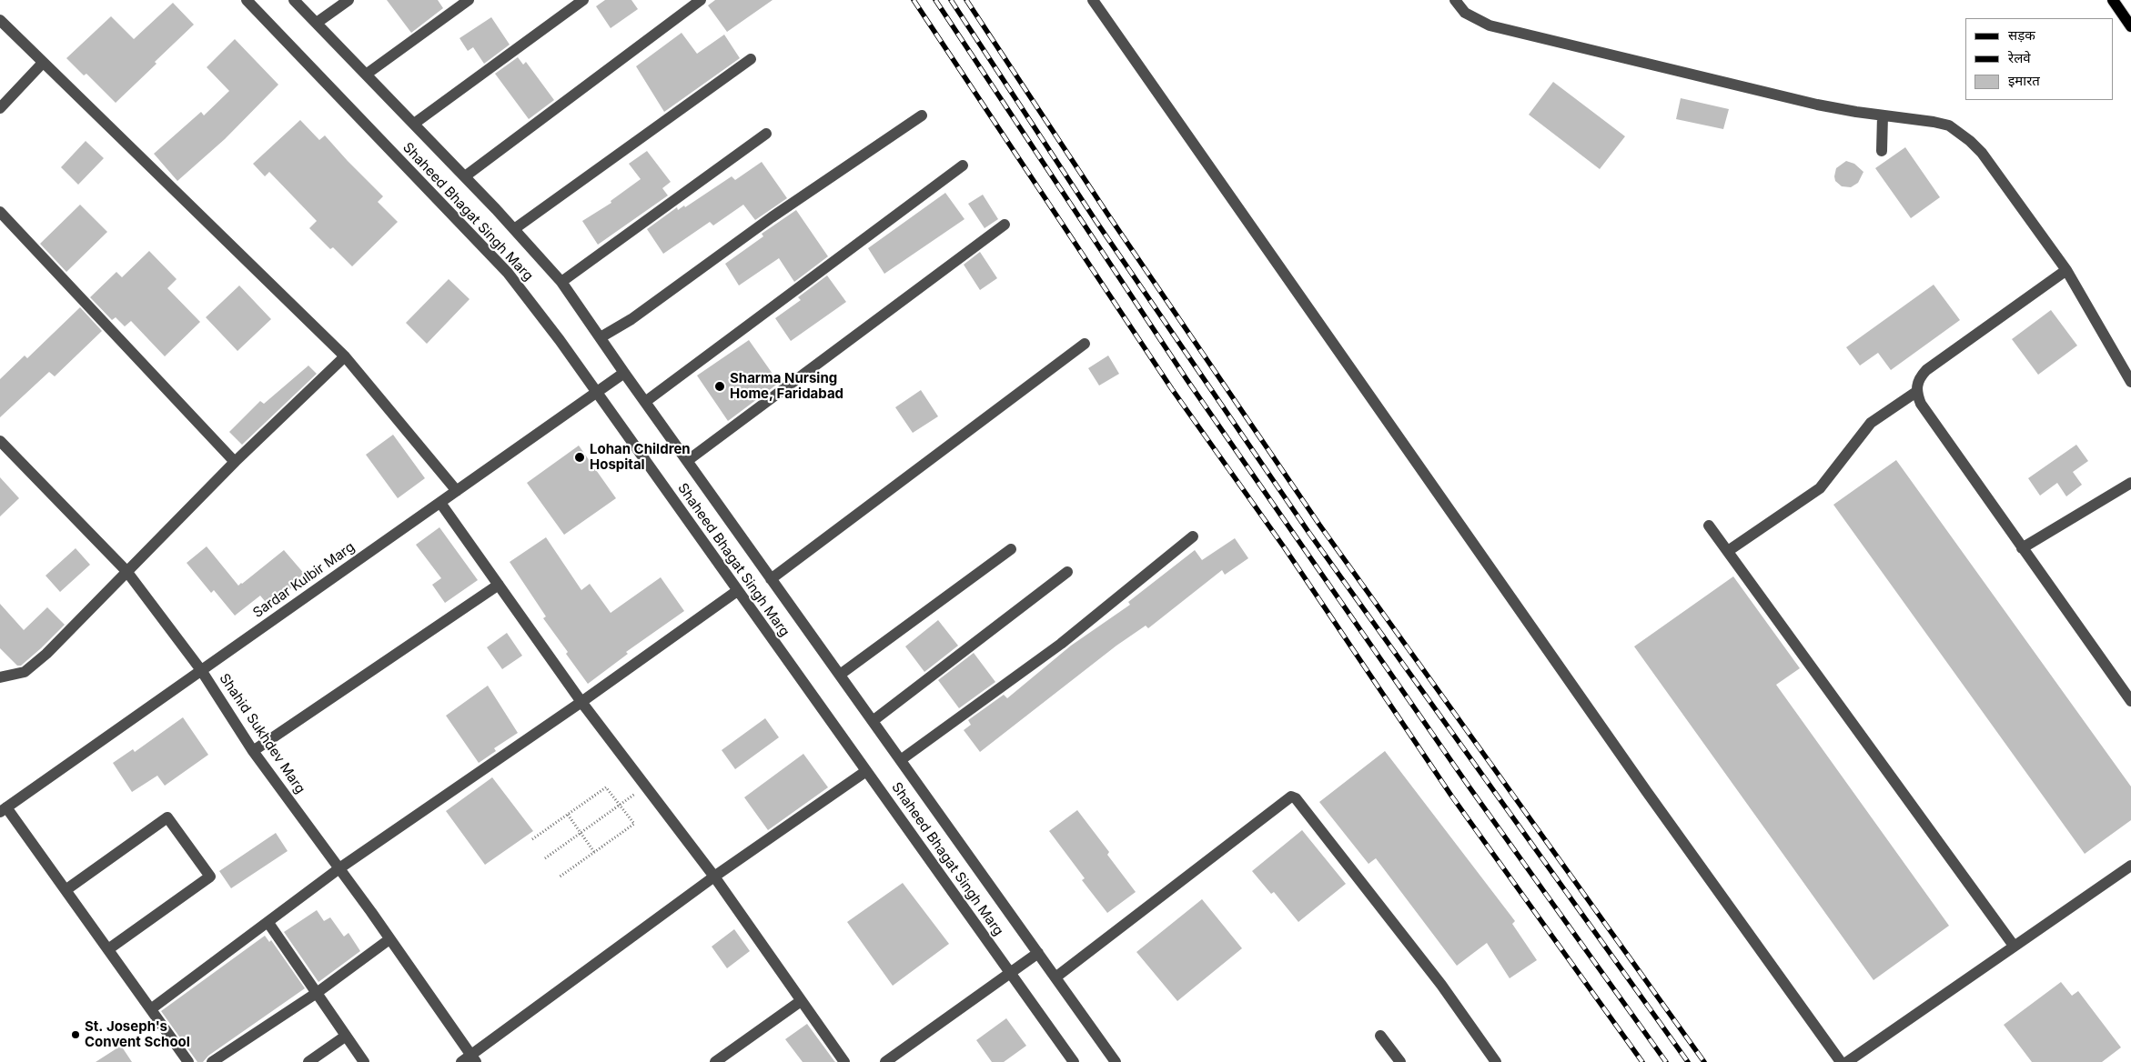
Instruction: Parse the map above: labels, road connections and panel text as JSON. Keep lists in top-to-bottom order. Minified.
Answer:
{"streets":{"street":["Shaheed Bhagat Singh Marg","Sardar Kulbir Marg","Shahid Sukhdev Marg"]},"crossings":[["Shaheed Bhagat Singh Marg","Sardar Kulbir Marg"],["Sardar Kulbir Marg","Shahid Sukhdev Marg"]],"places":["Sharma Nursing Home, Faridabad","Lohan Children Hospital","St. Joseph's Convent School"],"legend":["सड़क","रेलवे","इमारत"]}
